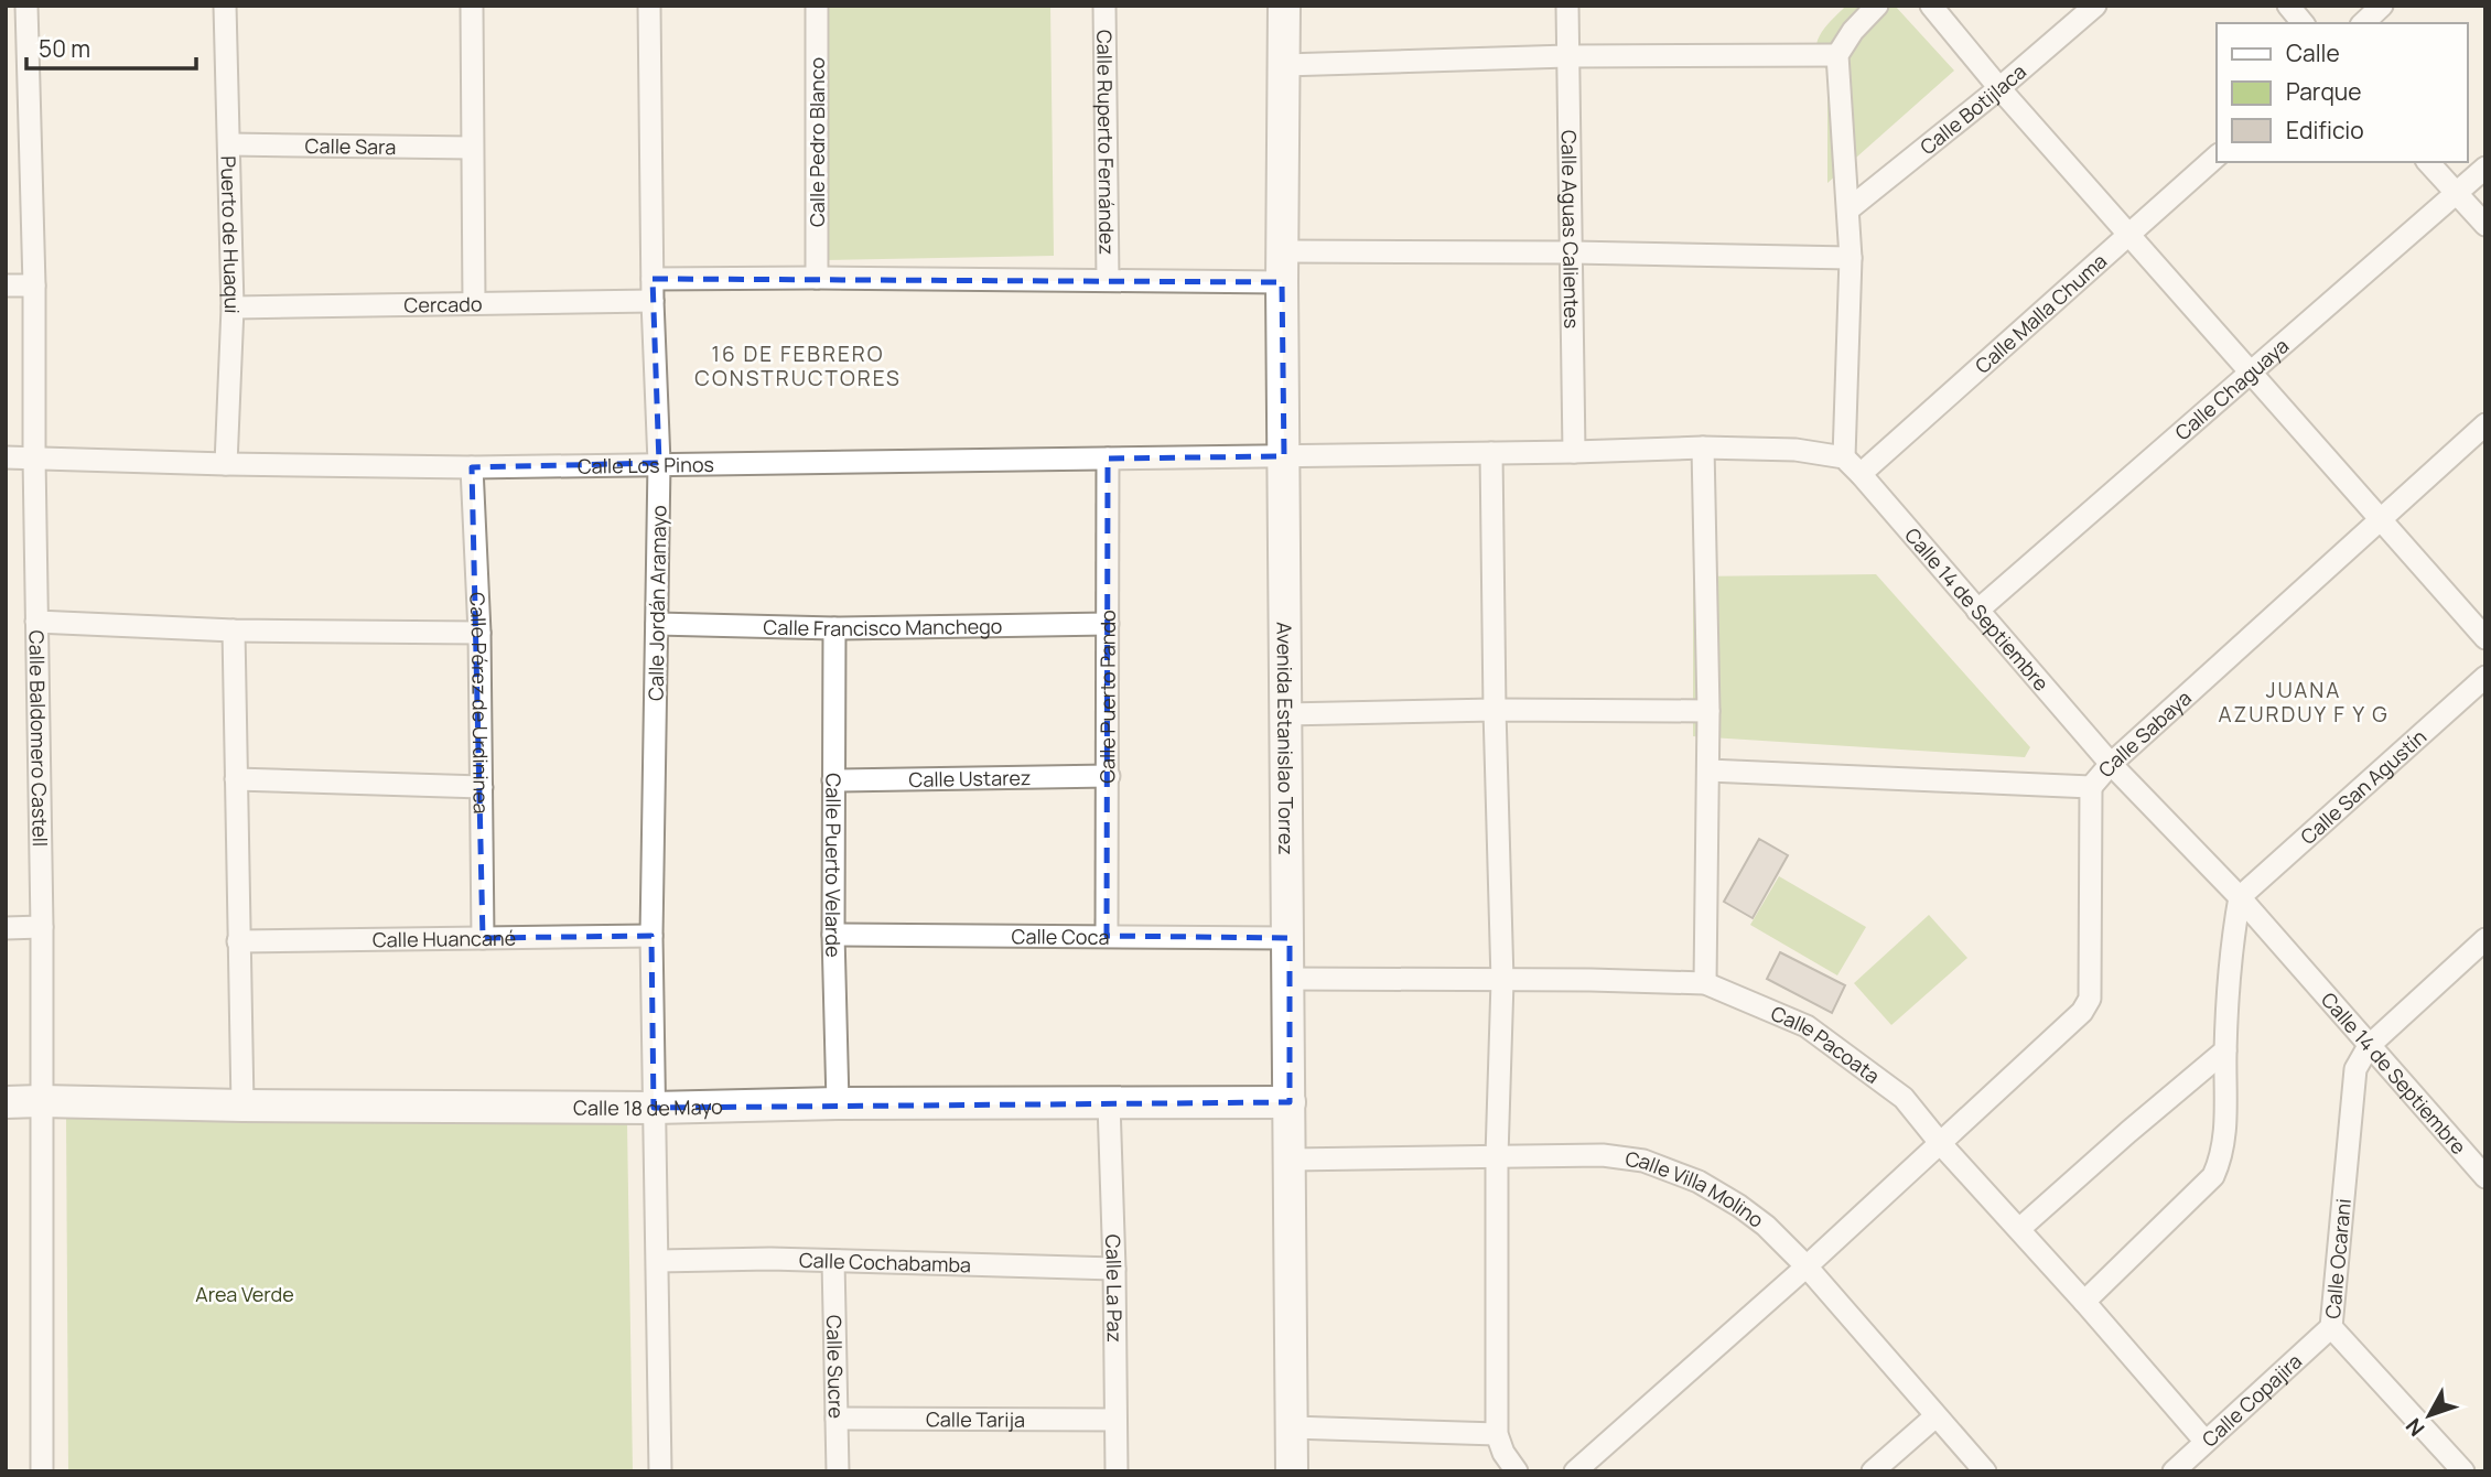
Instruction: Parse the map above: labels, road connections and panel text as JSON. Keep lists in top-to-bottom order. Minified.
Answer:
{"streets":{"street":["Calle Botijlaca","Calle Pedro Blanco","Calle Ruperto Fernández","Calle Sara","Calle Aguas Calientes","Puerto de Huaqui","Cercado","Calle Malla Chuma","Calle Chaguaya","Calle Los Pinos","Calle Jordán Aramayo","Calle 14 de Septiembre","Calle Francisco Manchego","Calle Puerto Pando","Calle Pérez de Urdininea","Calle Sabaya","Calle Baldomero Castell","Avenida Estanislao Torrez","Calle Ustarez","Calle San Agustín","Calle Puerto Velarde","Calle Coca","Calle Huancané","Calle Pacoata","Calle 18 de Mayo","Calle Villa Molino","Calle Ocarani","Calle Cochabamba","Calle La Paz","Calle Sucre","Calle Copajira","Calle Tarija"]},"crossings":[["Calle Sara","Puerto de Huaqui"],["Puerto de Huaqui","Cercado"],["Puerto de Huaqui","Calle Los Pinos"],["Cercado","Calle Jordán Aramayo"],["Calle Malla Chuma","Calle 14 de Septiembre"],["Calle Chaguaya","Calle 14 de Septiembre"],["Calle Los Pinos","Calle Jordán Aramayo"],["Calle Los Pinos","Calle Puerto Pando"],["Calle Los Pinos","Calle Pérez de Urdininea"],["Calle Los Pinos","Calle Baldomero Castell"],["Calle Los Pinos","Avenida Estanislao Torrez"],["Calle Jordán Aramayo","Calle Francisco Manchego"],["Calle Jordán Aramayo","Calle Huancané"],["Calle Jordán Aramayo","Calle 18 de Mayo"],["Calle Jordán Aramayo","Calle Cochabamba"],["Calle 14 de Septiembre","Calle Sabaya"],["Calle 14 de Septiembre","Calle San Agustín"],["Calle 14 de Septiembre","Calle Ocarani"],["Calle Francisco Manchego","Calle Puerto Pando"],["Calle Francisco Manchego","Calle Puerto Velarde"],["Calle Puerto Pando","Calle Ustarez"],["Calle Puerto Pando","Calle Coca"],["Calle Pérez de Urdininea","Calle Huancané"],["Calle Baldomero Castell","Calle 18 de Mayo"],["Avenida Estanislao Torrez","Calle Coca"],["Avenida Estanislao Torrez","Calle Pacoata"],["Avenida Estanislao Torrez","Calle 18 de Mayo"],["Avenida Estanislao Torrez","Calle Villa Molino"],["Calle Ustarez","Calle Puerto Velarde"],["Calle Puerto Velarde","Calle Coca"],["Calle Puerto Velarde","Calle 18 de Mayo"],["Calle Pacoata","Calle Copajira"],["Calle 18 de Mayo","Calle La Paz"],["Calle Ocarani","Calle Copajira"],["Calle Cochabamba","Calle La Paz"],["Calle Cochabamba","Calle Sucre"],["Calle La Paz","Calle Tarija"],["Calle Sucre","Calle Tarija"]],"districts":["16 DE FEBRERO CONSTRUCTORES","JUANA AZURDUY F Y G"],"parks":["Area Verde"],"legend":["Calle","Parque","Edificio"],"scale_bar":"50 m","north":"bottom left"}
